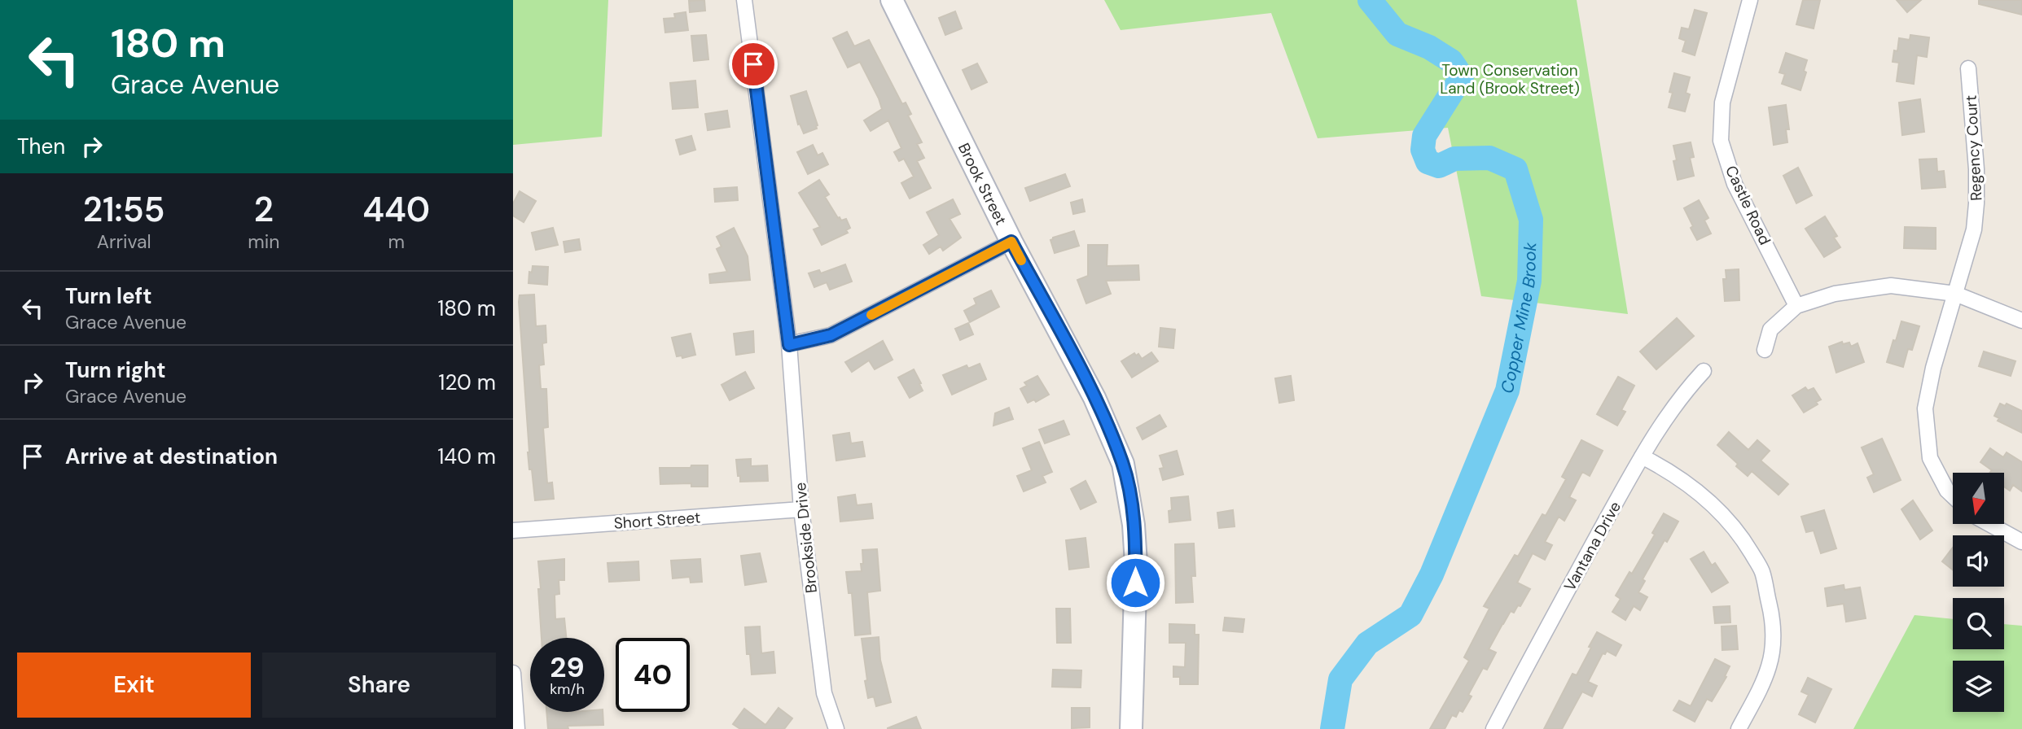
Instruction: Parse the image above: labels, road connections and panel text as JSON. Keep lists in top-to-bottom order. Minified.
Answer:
{"streets":{"street":["Regency Court","Brook Street","Castle Road","Short Street","Brookside Drive","Vantana Drive"]},"crossings":[["Short Street","Brookside Drive"]],"water":["Copper Mine Brook"],"parks":["Town Conservation Land (Brook Street)"],"north":"bottom","page":{"turn":["180 m","Grace Avenue"],"then":"Then","eta":["21:55","Arrival","2","min","440","m"],"list":[{"name":"Turn left","note":"Grace Avenue","value":"180 m"},{"name":"Turn right","note":"Grace Avenue","value":"120 m"},{"name":"Arrive at destination","value":"140 m"}],"speed":"29 km/h","limit":"40","buttons":["Exit","Share"]}}
